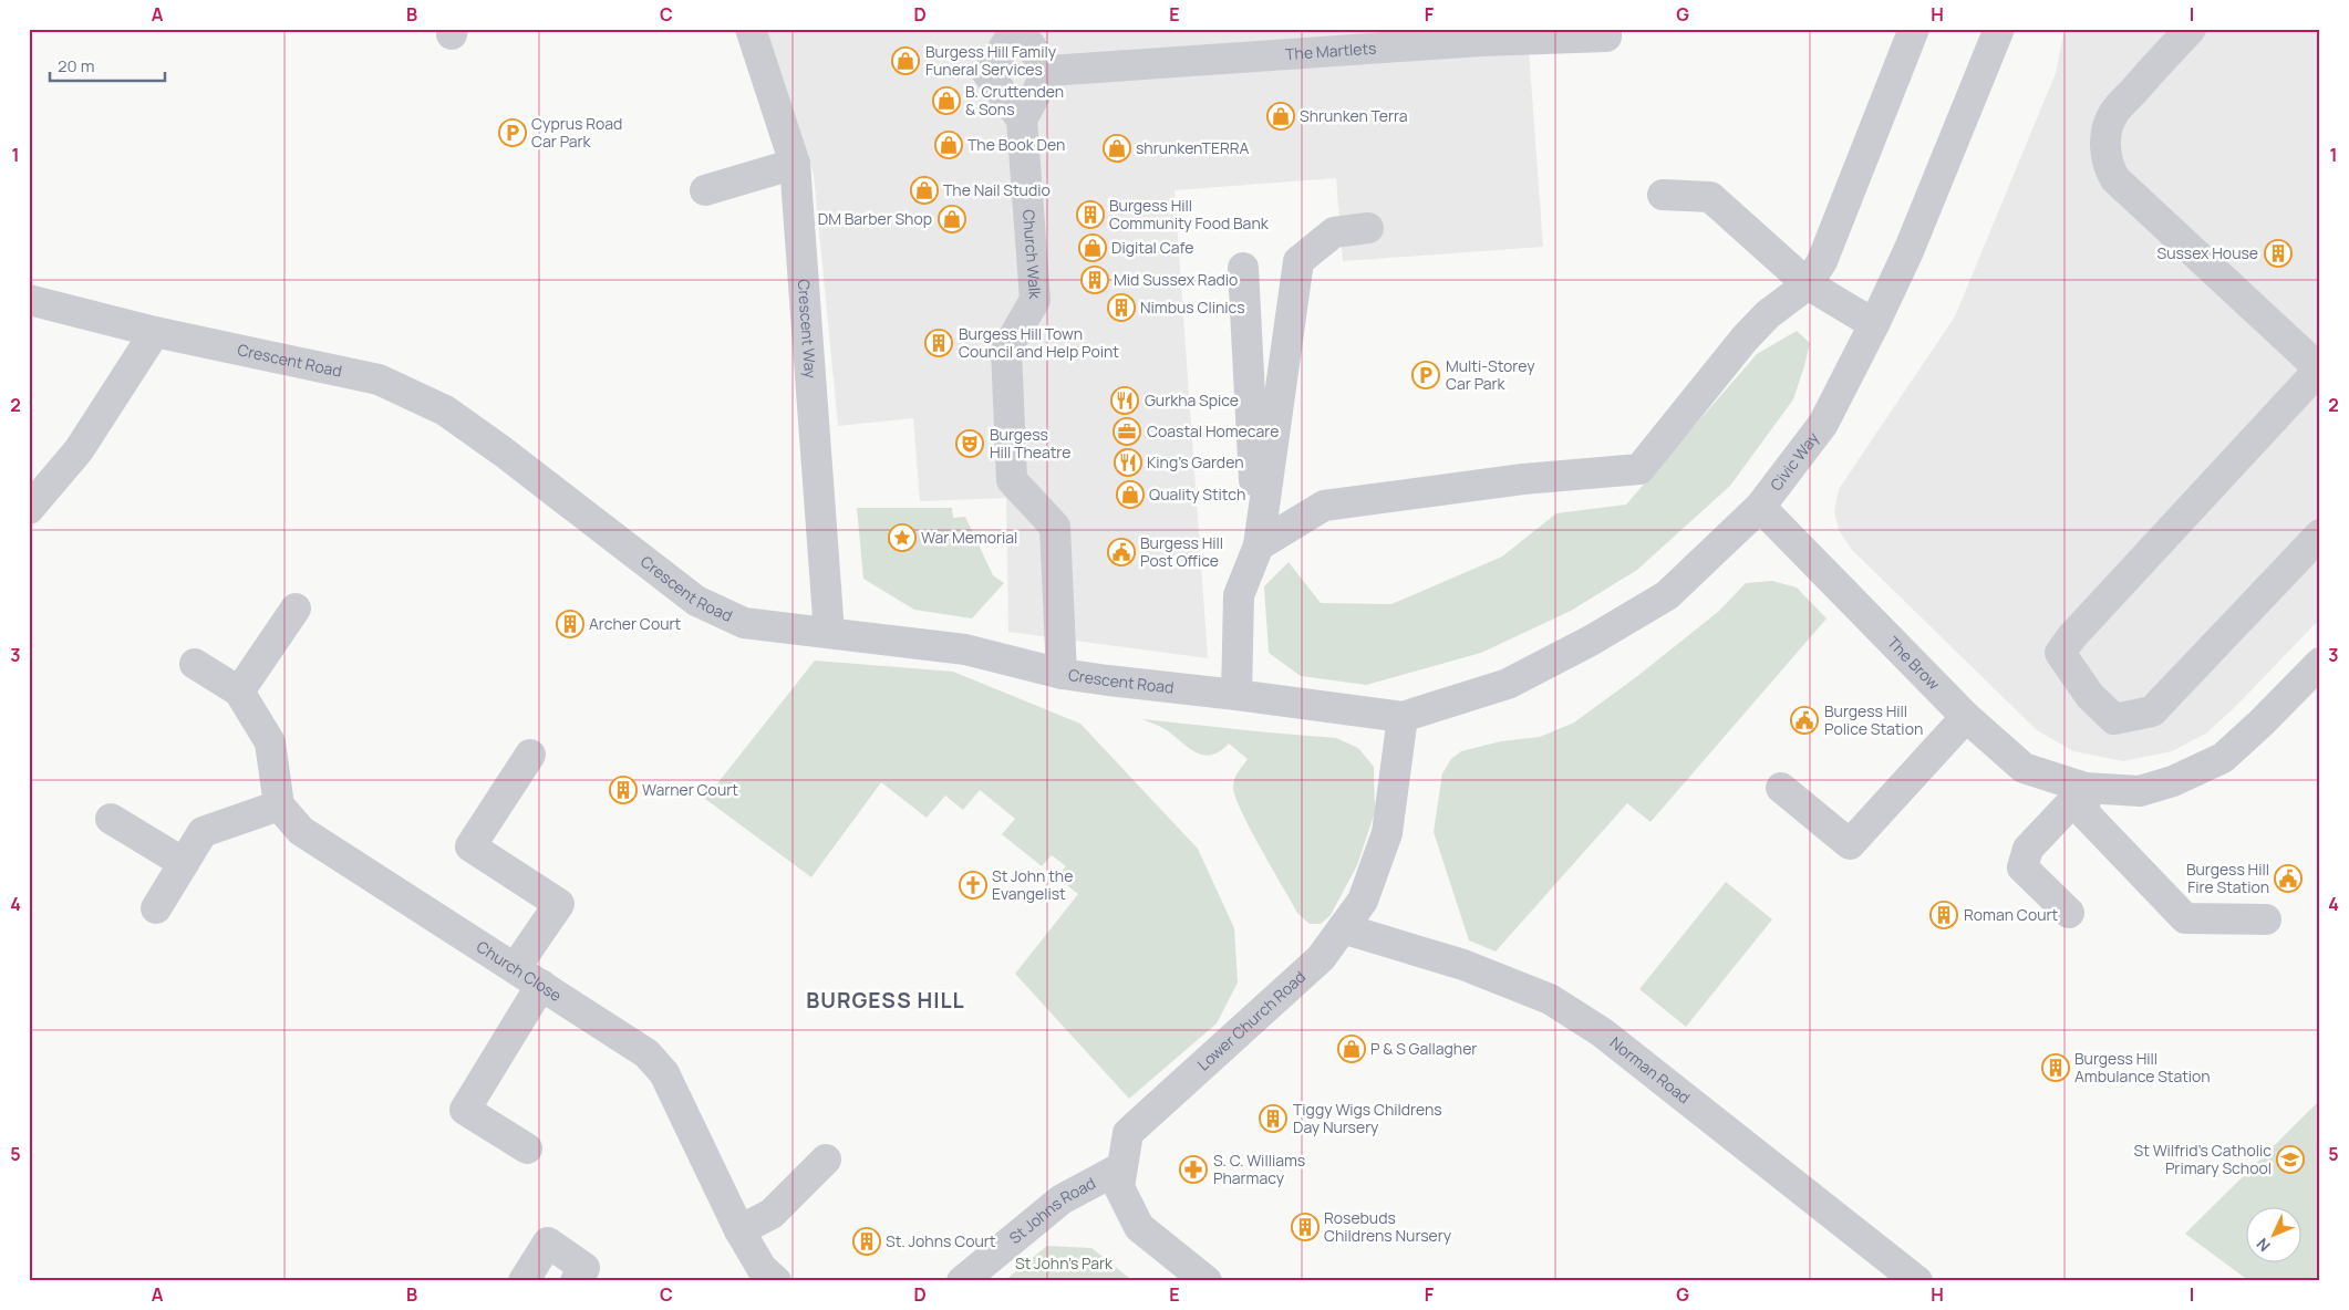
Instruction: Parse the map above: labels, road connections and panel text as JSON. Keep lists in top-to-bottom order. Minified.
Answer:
{"streets":{"street":["The Martlets","Church Walk","Crescent Way","Crescent Road","Civic Way","The Brow","Church Close","Lower Church Road","Norman Road","St Johns Road"]},"crossings":[["Church Walk","Crescent Road"],["Crescent Way","Crescent Road"],["Crescent Road","Civic Way"],["Crescent Road","Lower Church Road"],["Civic Way","The Brow"],["Civic Way","Lower Church Road"],["Lower Church Road","Norman Road"],["Lower Church Road","St Johns Road"]],"districts":["BURGESS HILL"],"parks":["St John's Park"],"places":{"shop":["Burgess Hill Family Funeral Services","B. Cruttenden & Sons","Shrunken Terra","The Book Den","shrunkenTERRA","The Nail Studio","DM Barber Shop","Digital Cafe","Quality Stitch","P & S Gallagher"],"parking":["Cyprus Road Car Park","Multi-Storey Car Park"],"building":["Burgess Hill Community Food Bank","Sussex House","Mid Sussex Radio","Nimbus Clinics","Burgess Hill Town Council and Help Point","Archer Court","Warner Court","Roman Court","Burgess Hill Ambulance Station","Tiggy Wigs Childrens Day Nursery","Rosebuds Childrens Nursery","St. Johns Court"],"restaurant":["Gurkha Spice","King's Garden"],"office":["Coastal Homecare"],"theatre":["Burgess Hill Theatre"],"place":["War Memorial"],"public building":["Burgess Hill Post Office","Burgess Hill Police Station","Burgess Hill Fire Station"],"church":["St John the Evangelist"],"school or university":["St Wilfrid's Catholic Primary School"],"pharmacy":["S. C. Williams Pharmacy"]},"scale_bar":"20 m","north":"bottom left","grid":{"columns":["A","B","C","D","E","F","G","H","I"],"rows":["1","2","3","4","5"]}}
